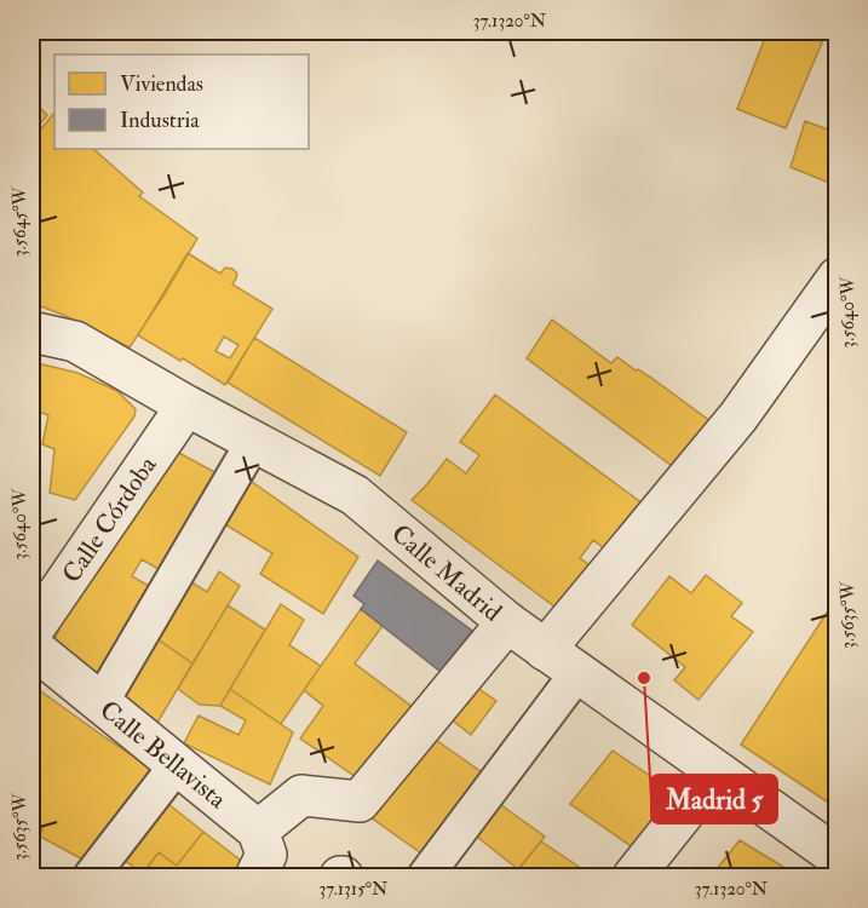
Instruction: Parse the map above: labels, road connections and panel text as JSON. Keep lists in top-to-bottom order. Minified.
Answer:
{"streets":{"street":["Calle Córdoba","Calle Madrid","Calle Bellavista"]},"crossings":[["Calle Córdoba","Calle Madrid"]],"places":["Madrid 5"],"legend":["Viviendas","Industria"],"coordinates":["37.1320°N","3.5645°W","3.5640°W","3.5635°W","37.1315°N"]}
